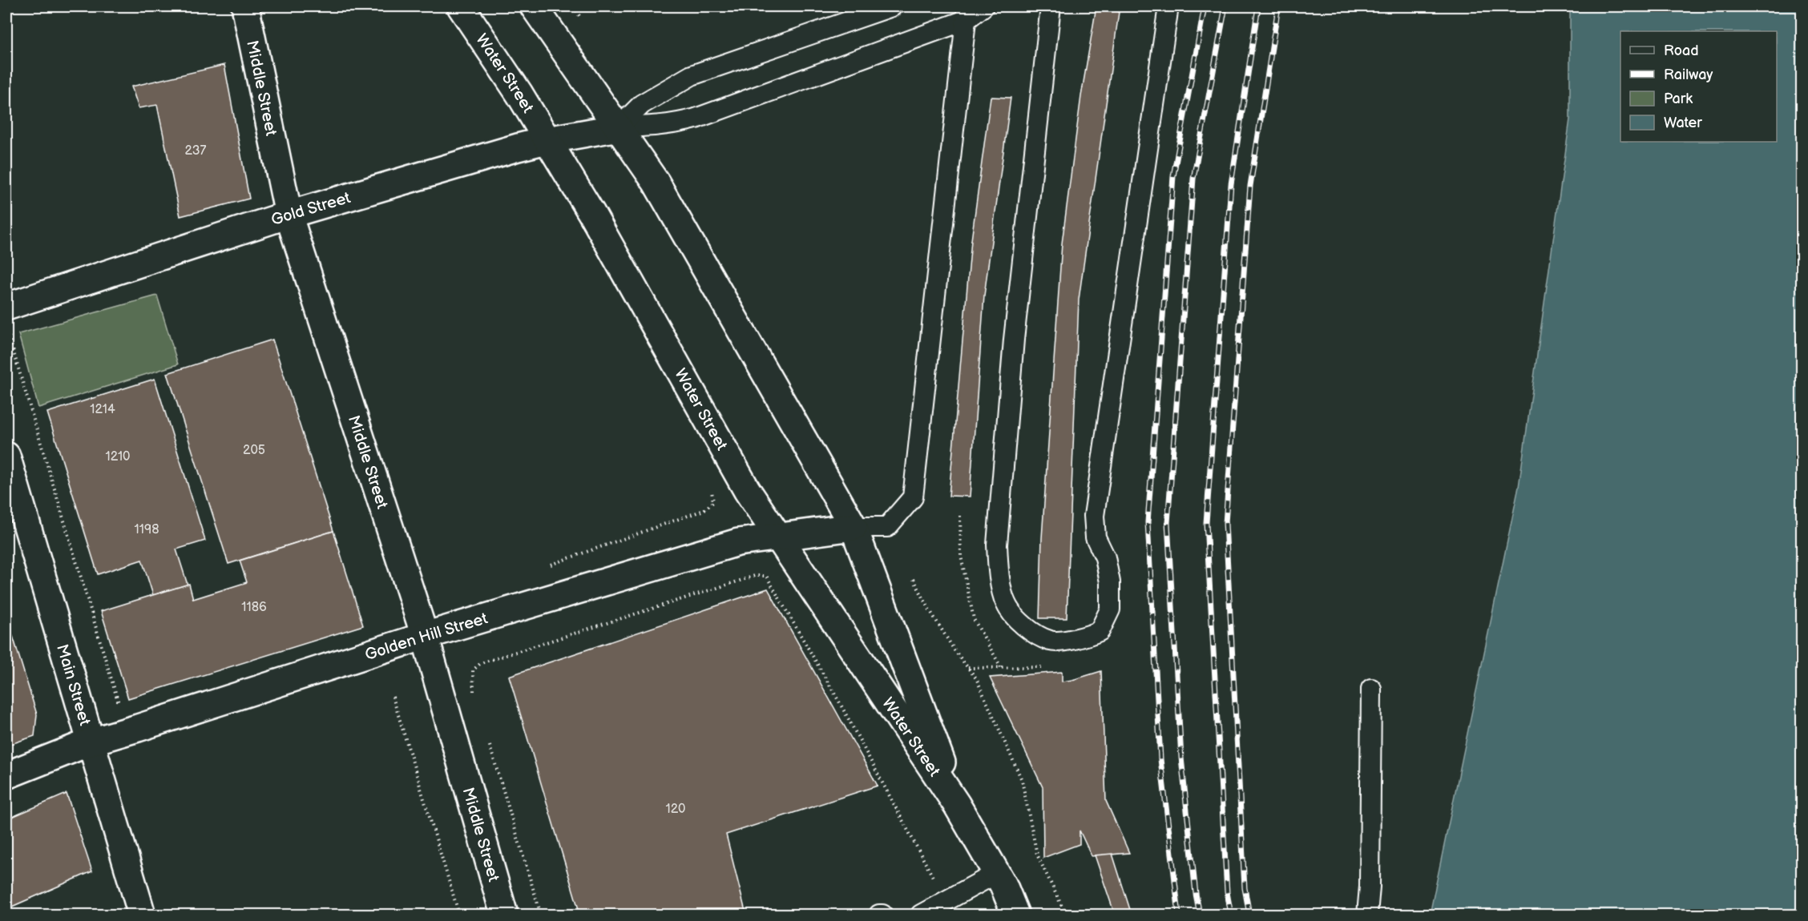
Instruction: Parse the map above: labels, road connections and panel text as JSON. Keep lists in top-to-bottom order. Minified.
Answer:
{"streets":{"street":["Water Street","Middle Street","Gold Street","Golden Hill Street","Main Street"]},"crossings":[["Water Street","Gold Street"],["Water Street","Golden Hill Street"],["Middle Street","Gold Street"],["Middle Street","Golden Hill Street"],["Golden Hill Street","Main Street"]],"house_numbers":["237","1214","205","1210","1198","1186","120"],"legend":["Road","Railway","Park","Water"]}
